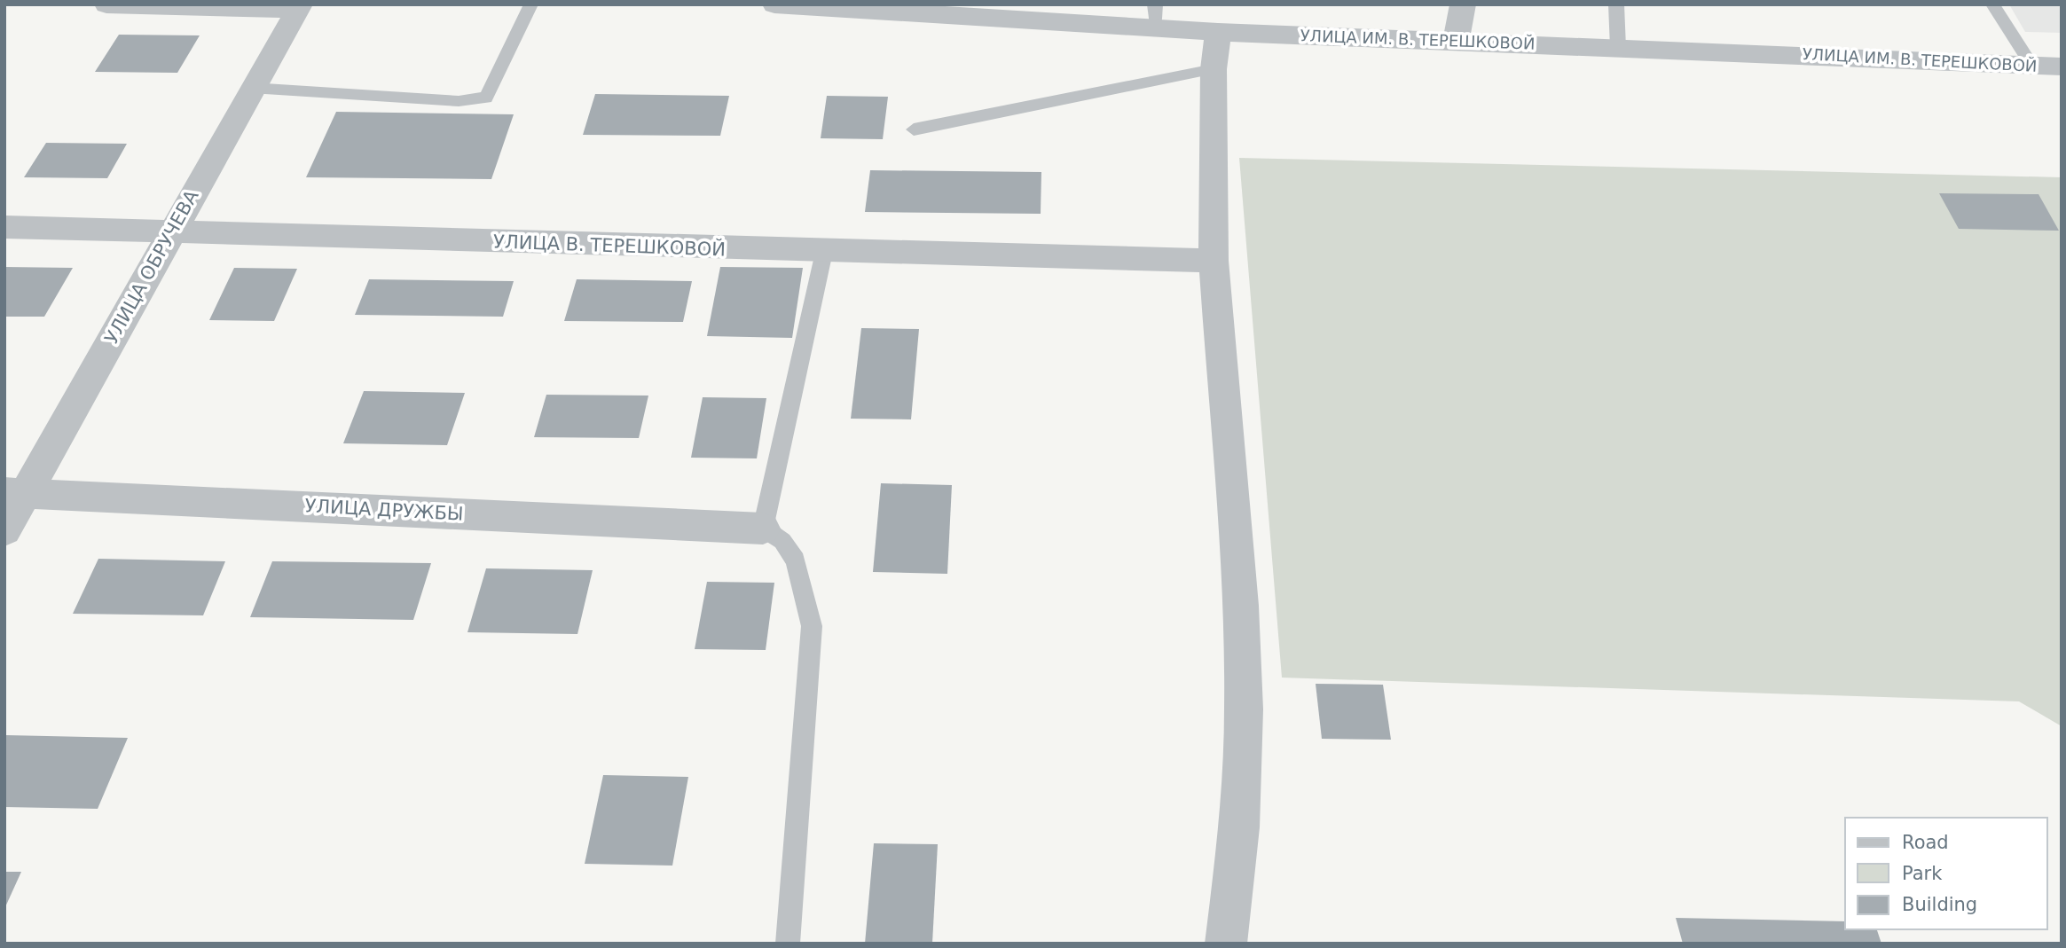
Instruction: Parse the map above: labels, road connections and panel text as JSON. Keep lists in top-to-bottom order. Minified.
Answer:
{"streets":{"street":["УЛИЦА ИМ. В. ТЕРЕШКОВОЙ","УЛИЦА В. ТЕРЕШКОВОЙ","УЛИЦА ОБРУЧЕВА","УЛИЦА ДРУЖБЫ"]},"crossings":[["УЛИЦА В. ТЕРЕШКОВОЙ","УЛИЦА ОБРУЧЕВА"],["УЛИЦА ОБРУЧЕВА","УЛИЦА ДРУЖБЫ"]],"legend":["Road","Park","Building"]}
